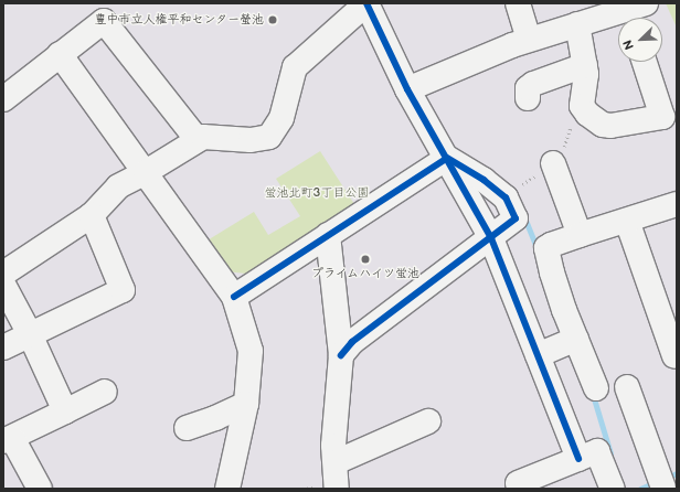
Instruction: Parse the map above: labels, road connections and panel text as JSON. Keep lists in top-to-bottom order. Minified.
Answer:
{"parks":["蛍池北町3丁目公園"],"places":["豊中市立人権平和センター螢池","プライムハイツ蛍池"],"north":"bottom left"}
